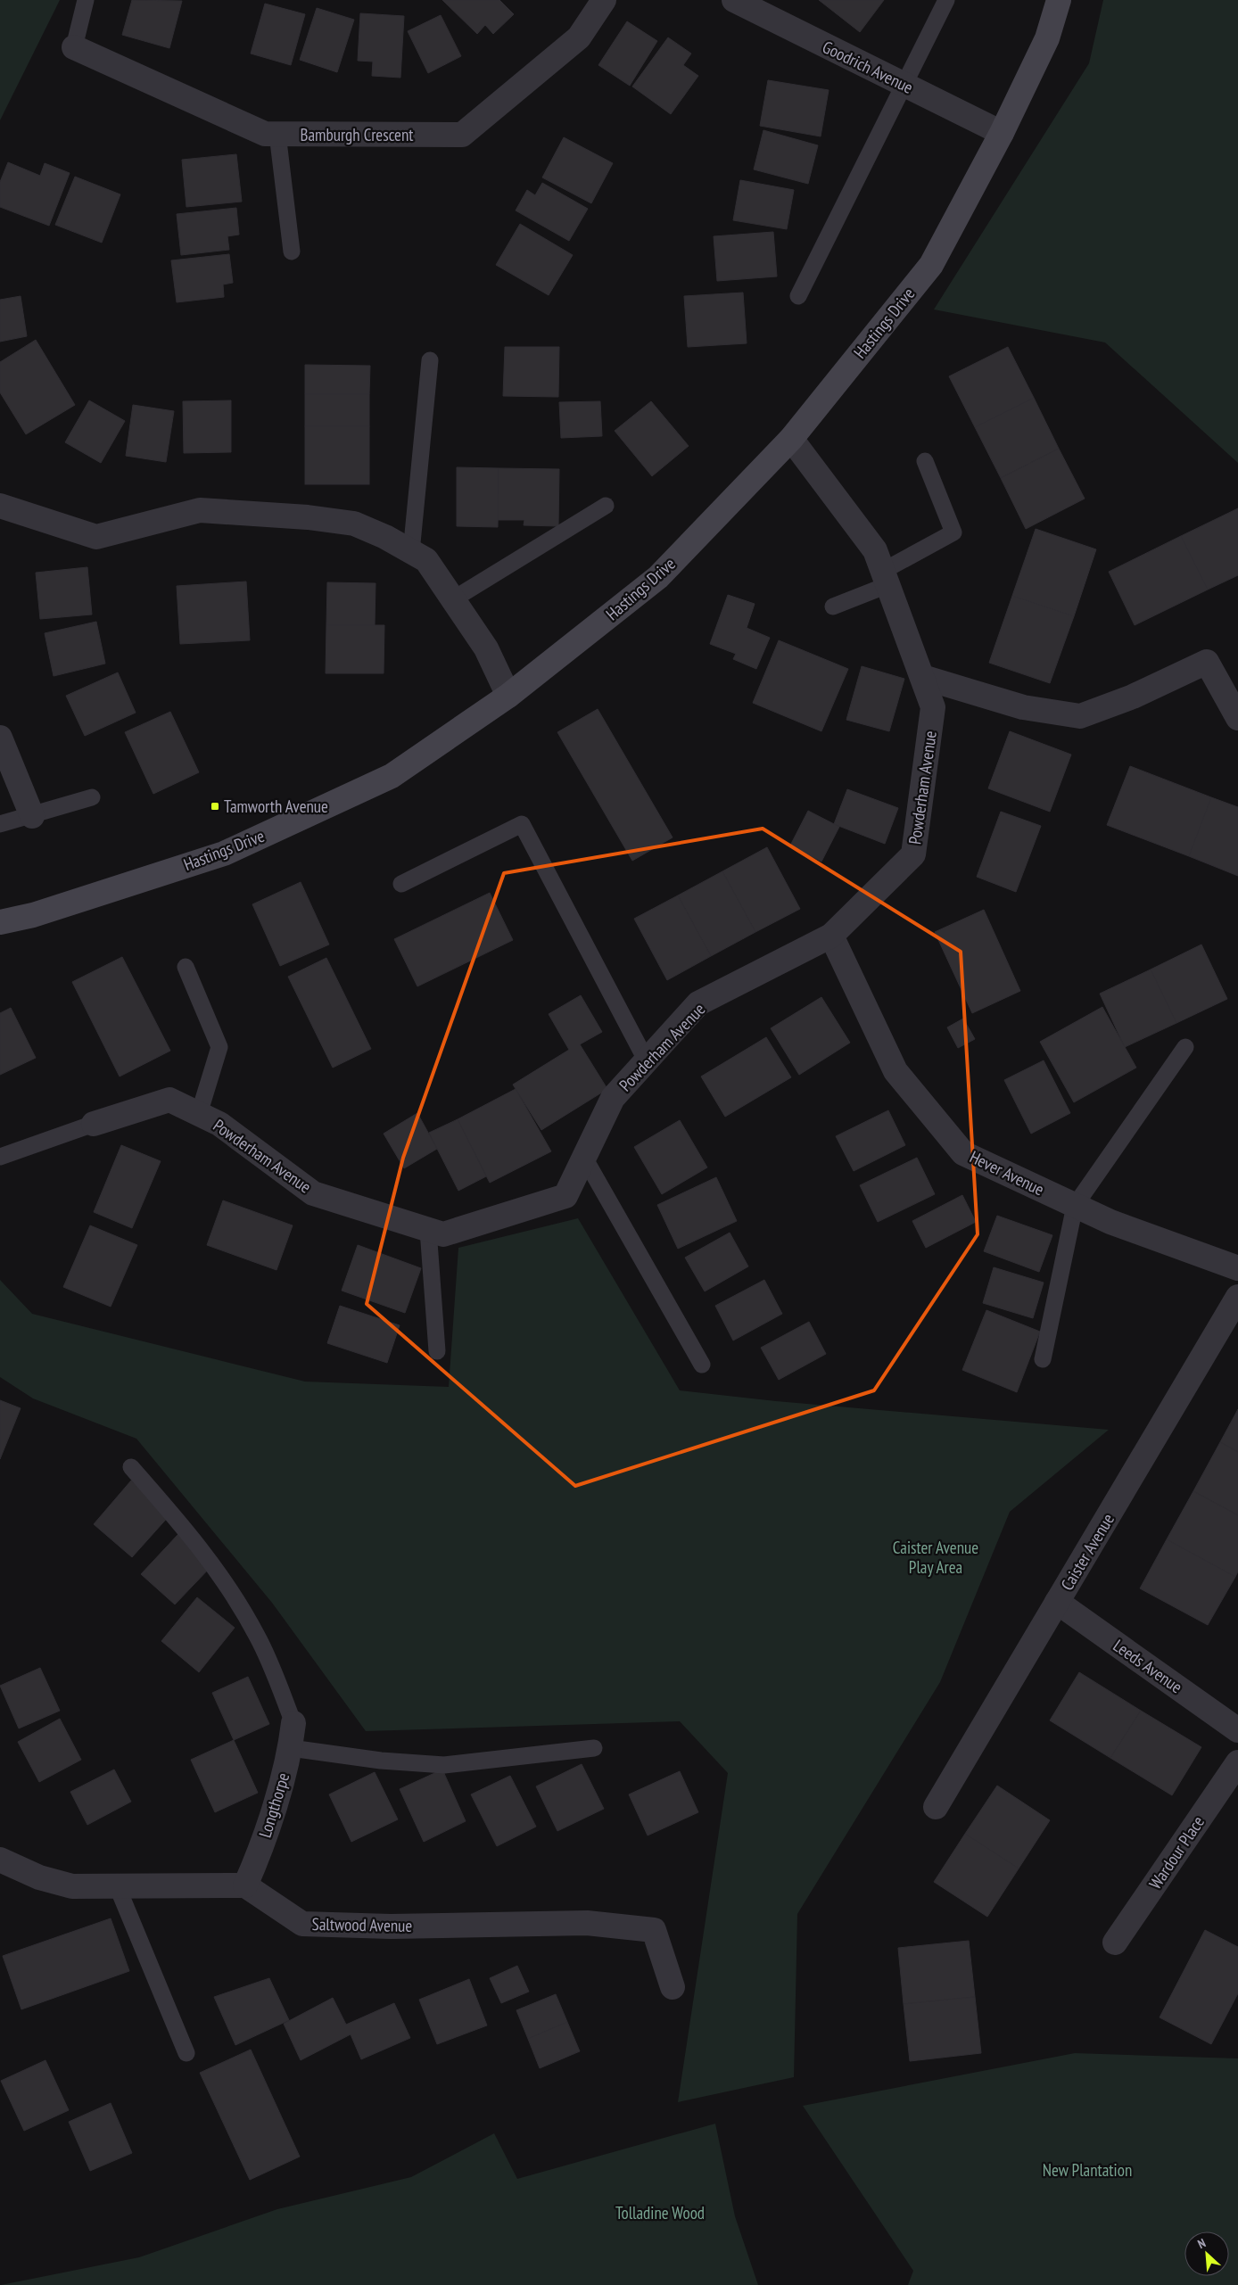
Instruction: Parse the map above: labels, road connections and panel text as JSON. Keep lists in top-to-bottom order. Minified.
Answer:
{"streets":{"street":["Goodrich Avenue","Bamburgh Crescent","Hastings Drive","Powderham Avenue","Hever Avenue","Caister Avenue","Leeds Avenue","Longthorpe","Wardour Place","Saltwood Avenue"]},"crossings":[["Goodrich Avenue","Hastings Drive"],["Hastings Drive","Powderham Avenue"],["Powderham Avenue","Hever Avenue"],["Caister Avenue","Leeds Avenue"],["Longthorpe","Saltwood Avenue"]],"parks":["Caister Avenue Play Area","New Plantation","Tolladine Wood"],"places":{"transit":["Tamworth Avenue"]},"north":"top left"}
